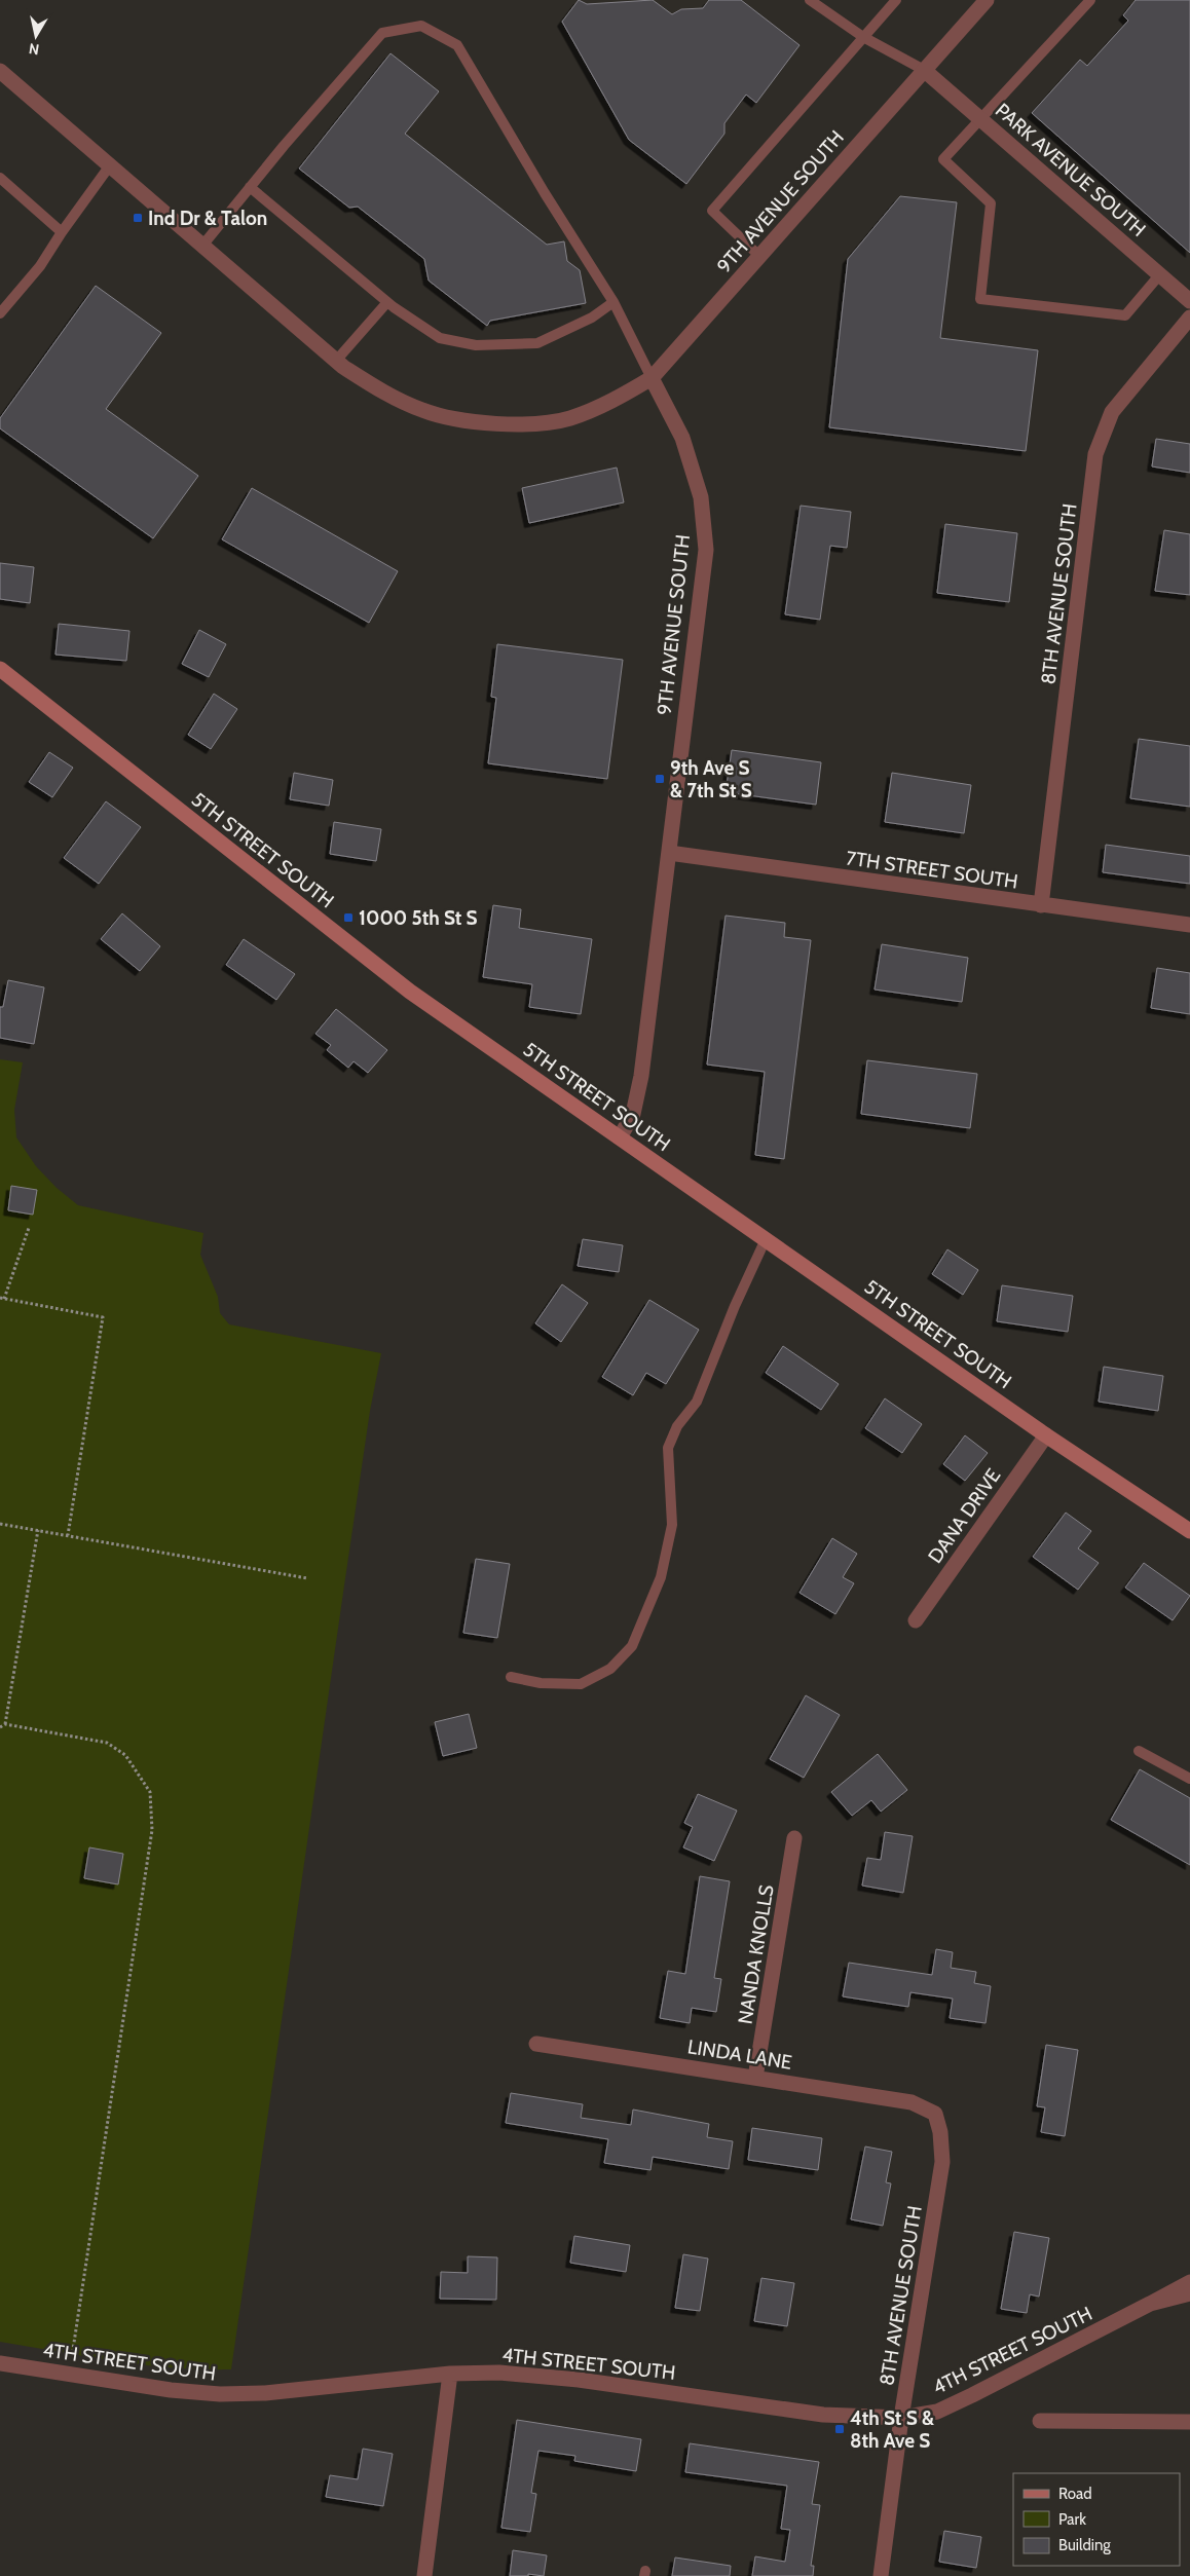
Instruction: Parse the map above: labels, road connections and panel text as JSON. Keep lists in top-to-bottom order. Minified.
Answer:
{"streets":{"street":["PARK AVENUE SOUTH","9TH AVENUE SOUTH","8TH AVENUE SOUTH","5TH STREET SOUTH","7TH STREET SOUTH","DANA DRIVE","NANDA KNOLLS","LINDA LANE","4TH STREET SOUTH"]},"crossings":[["PARK AVENUE SOUTH","9TH AVENUE SOUTH"],["9TH AVENUE SOUTH","5TH STREET SOUTH"],["9TH AVENUE SOUTH","7TH STREET SOUTH"],["8TH AVENUE SOUTH","7TH STREET SOUTH"],["8TH AVENUE SOUTH","LINDA LANE"],["8TH AVENUE SOUTH","4TH STREET SOUTH"],["5TH STREET SOUTH","DANA DRIVE"],["NANDA KNOLLS","LINDA LANE"]],"places":{"transit":["Ind Dr & Talon","9th Ave S & 7th St S","1000 5th St S","4th St S & 8th Ave S"]},"legend":["Road","Park","Building"],"north":"bottom"}
